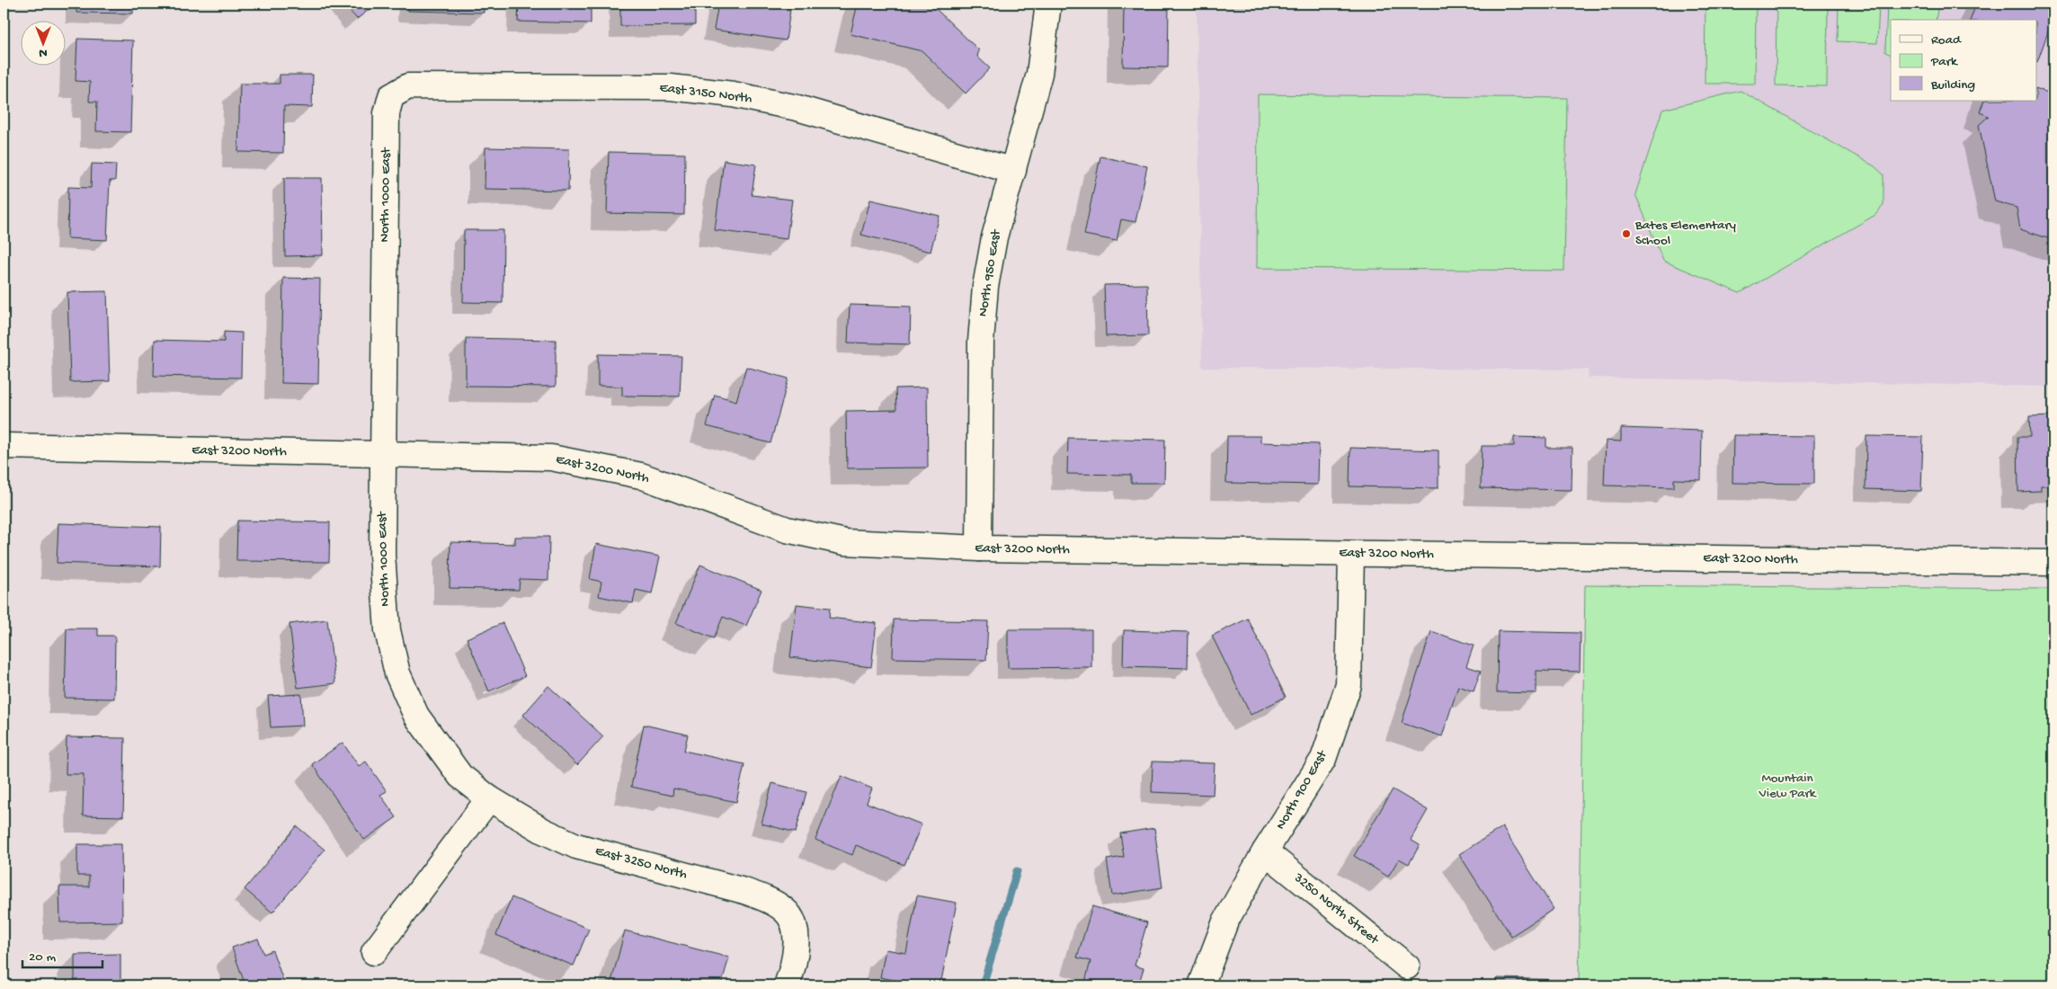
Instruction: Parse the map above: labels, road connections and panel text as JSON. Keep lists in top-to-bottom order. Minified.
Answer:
{"streets":{"street":["East 3150 North","North 1000 East","North 950 East","East 3200 North","North 900 East","East 3250 North","3250 North Street"]},"crossings":[["East 3150 North","North 1000 East"],["East 3150 North","North 950 East"],["North 1000 East","East 3200 North"],["North 1000 East","East 3250 North"],["North 950 East","East 3200 North"],["East 3200 North","North 900 East"],["North 900 East","3250 North Street"]],"parks":["Mountain View Park"],"places":["Bates Elementary School"],"legend":["Road","Park","Building"],"scale_bar":"20 m","north":"bottom"}
